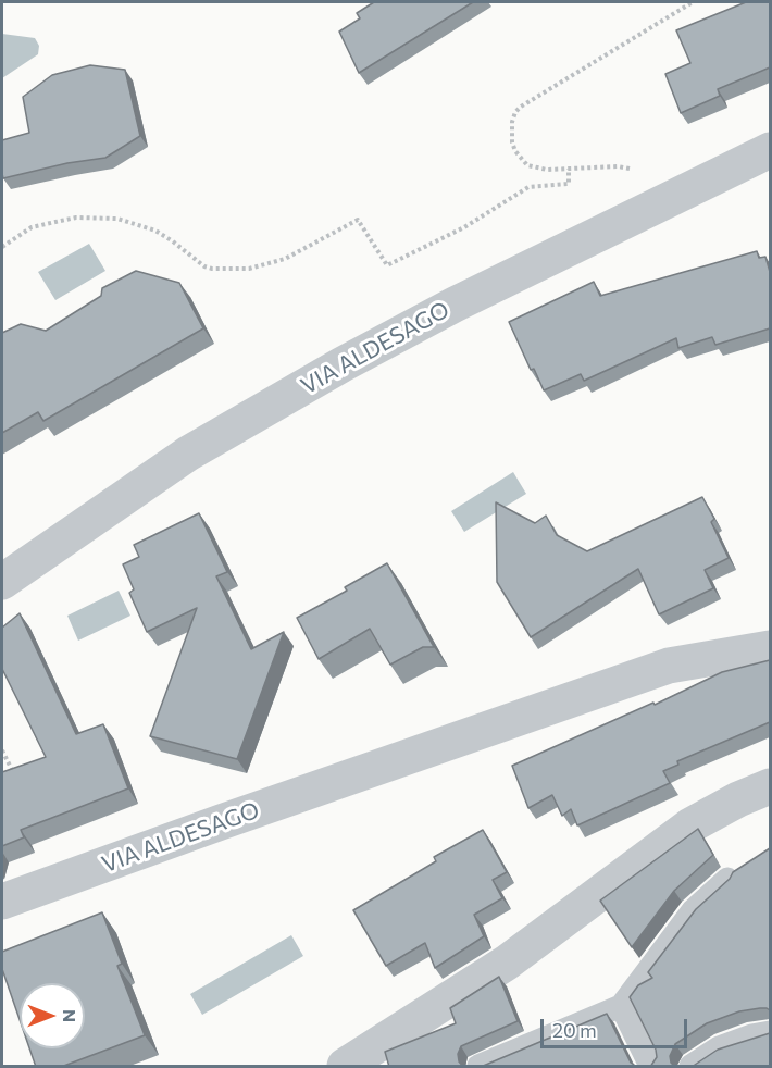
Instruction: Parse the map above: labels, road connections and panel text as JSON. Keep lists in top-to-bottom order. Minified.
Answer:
{"streets":{"street":["VIA ALDESAGO"]},"scale_bar":"20 m","north":"right"}
